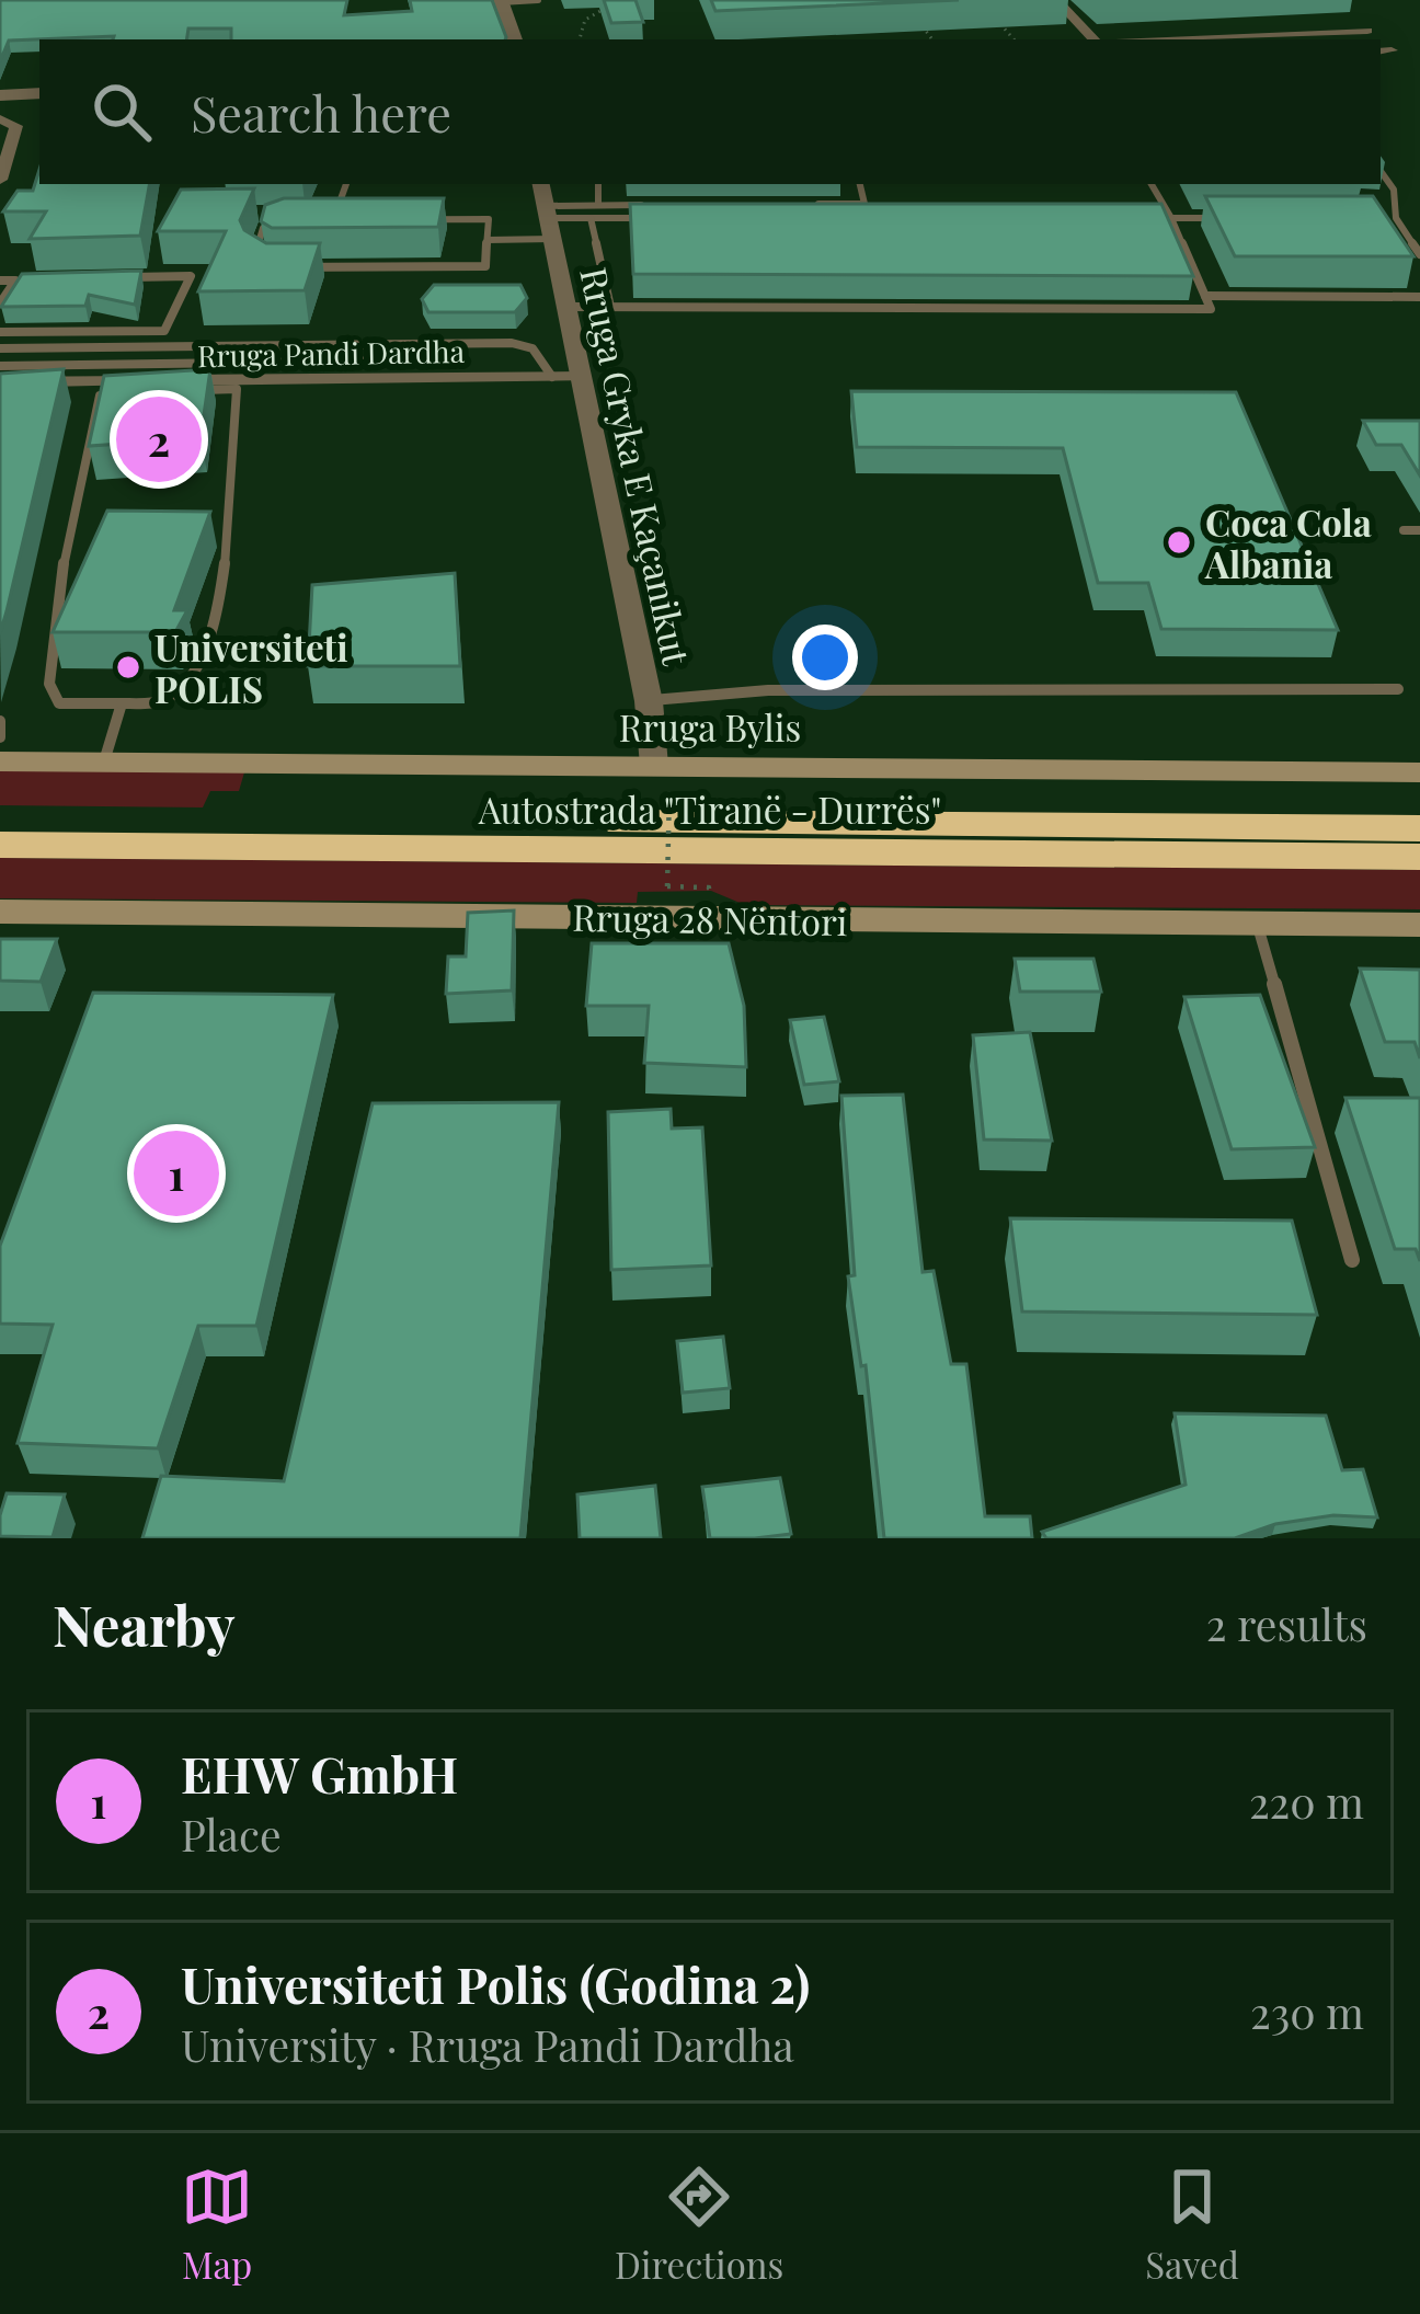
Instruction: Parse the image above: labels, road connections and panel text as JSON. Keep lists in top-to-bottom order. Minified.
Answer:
{"streets":{"highway":["Autostrada \"Tiranë - Durrës\""],"main road":["Rruga Bylis","Rruga 28 Nëntori"],"street":["Rruga Pandi Dardha","Rruga Gryka E Kaçanikut"]},"crossings":[["Rruga Pandi Dardha","Rruga Gryka E Kaçanikut"],["Rruga Gryka E Kaçanikut","Rruga Bylis"]],"places":["Coca Cola Albania","Universiteti POLIS"],"page":{"search":"Search here","pins":["2","1"],"heading":["Nearby","2 results"],"list":[{"mark":"1","name":"EHW GmbH","note":"Place","value":"220 m"},{"mark":"2","name":"Universiteti Polis (Godina 2)","note":"University · Rruga Pandi Dardha","value":"230 m"}],"nav":["Map","Directions","Saved"]}}
